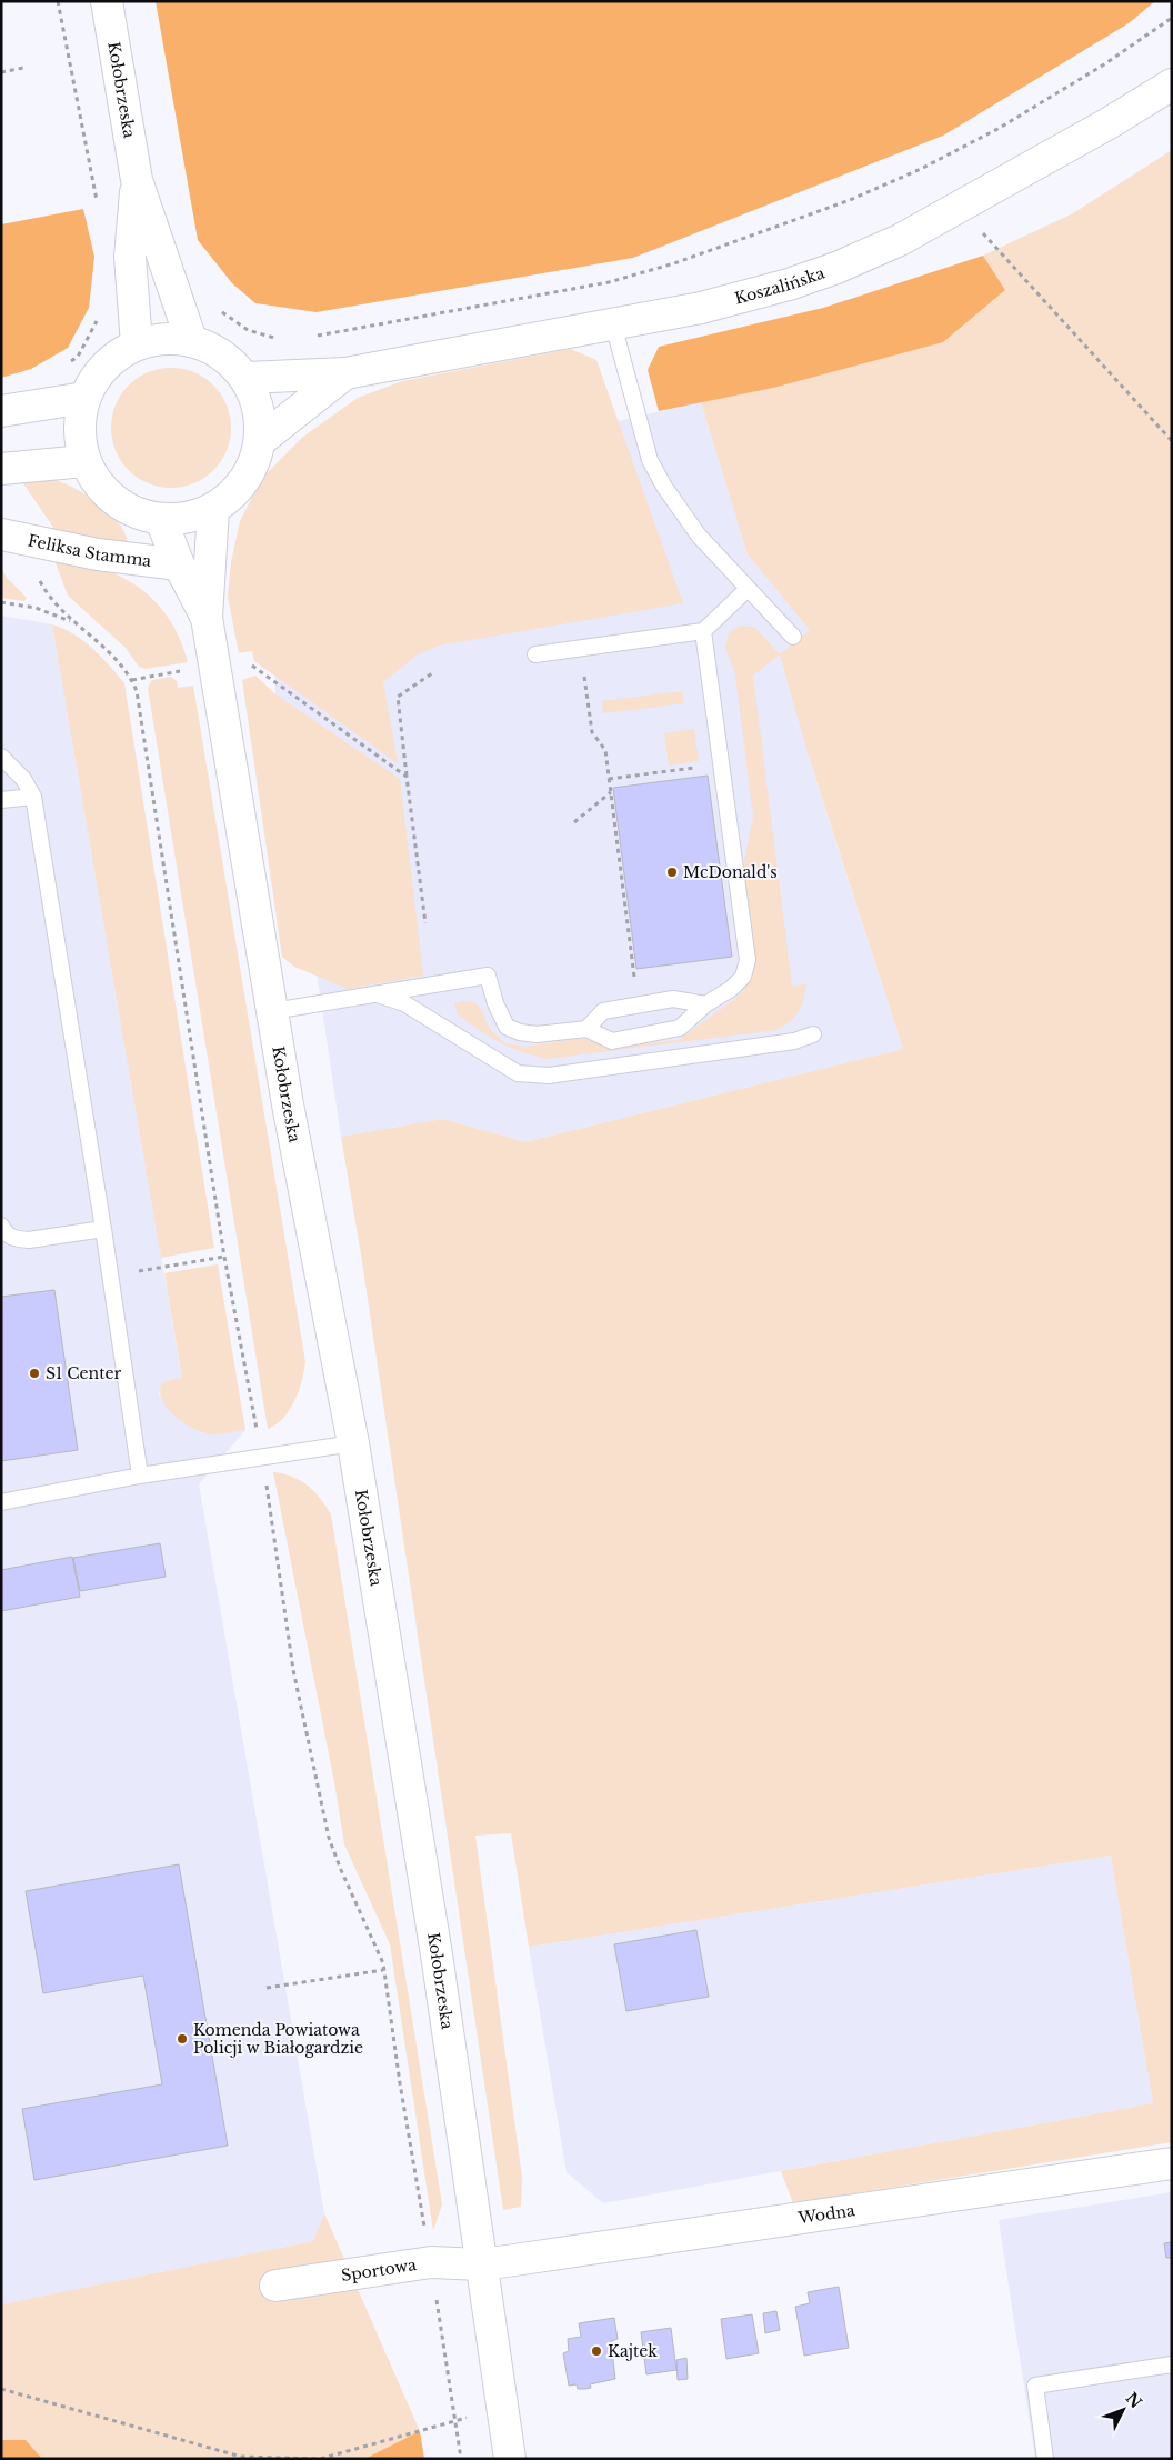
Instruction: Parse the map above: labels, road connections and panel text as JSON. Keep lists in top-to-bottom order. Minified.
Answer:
{"streets":{"main road":["Kołobrzeska","Koszalińska","Feliksa Stamma","Wodna","Sportowa"]},"crossings":[["Kołobrzeska","Koszalińska"],["Kołobrzeska","Feliksa Stamma"],["Kołobrzeska","Wodna"],["Kołobrzeska","Sportowa"],["Wodna","Sportowa"]],"places":["McDonald's","S1 Center","Komenda Powiatowa Policji w Białogardzie","Kajtek"],"north":"top right"}
